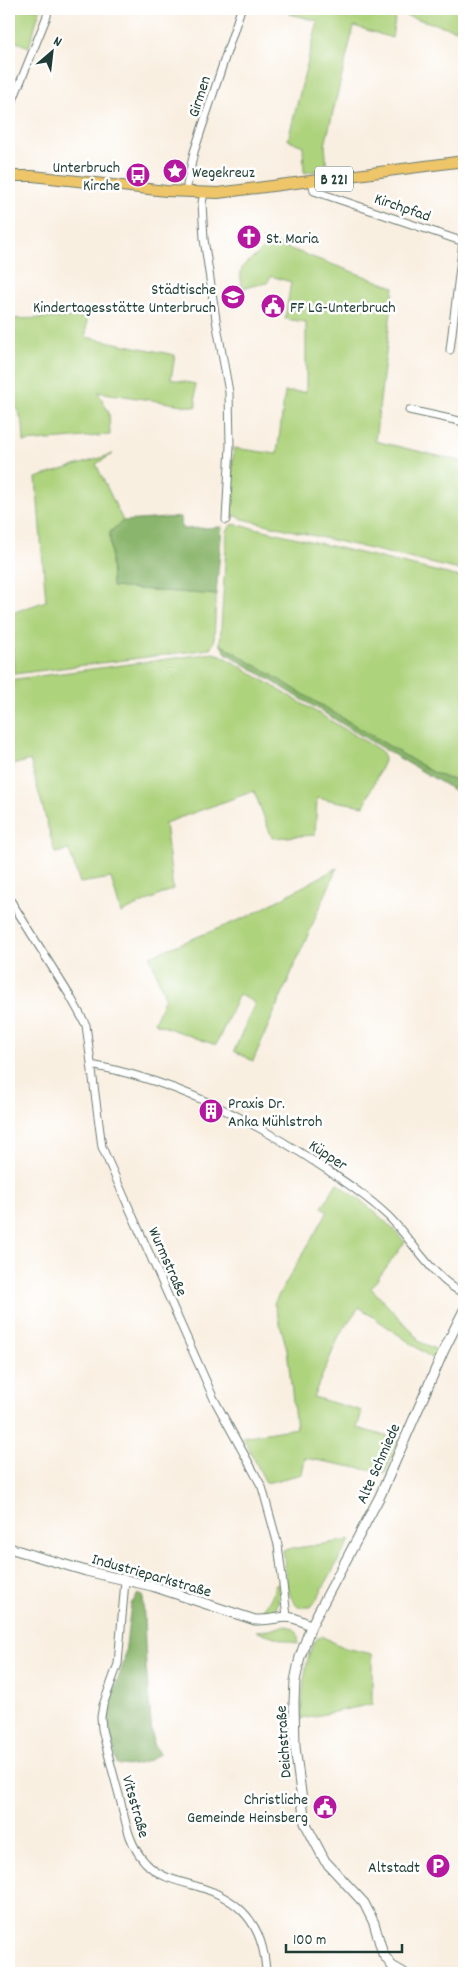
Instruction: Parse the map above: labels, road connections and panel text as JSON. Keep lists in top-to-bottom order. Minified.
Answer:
{"streets":{"main road":["B 221"],"street":["Girmen","Kirchpfad","Küpper","Wurmstraße","Alte Schmiede","Industrieparkstraße","Deichstraße","Vitsstraße"]},"crossings":[["Girmen","B 221"],["B 221","Kirchpfad"],["Küpper","Wurmstraße"],["Wurmstraße","Industrieparkstraße"],["Alte Schmiede","Deichstraße"],["Industrieparkstraße","Vitsstraße"]],"places":{"place":["Wegekreuz"],"bus stop":["Unterbruch Kirche"],"church":["St. Maria"],"school or university":["Städtische Kindertagesstätte Unterbruch"],"public building":["FF LG-Unterbruch","Christliche Gemeinde Heinsberg"],"building":["Praxis Dr. Anka Mühlstroh"],"parking":["Altstadt"]},"scale_bar":"100 m","north":"top right"}
